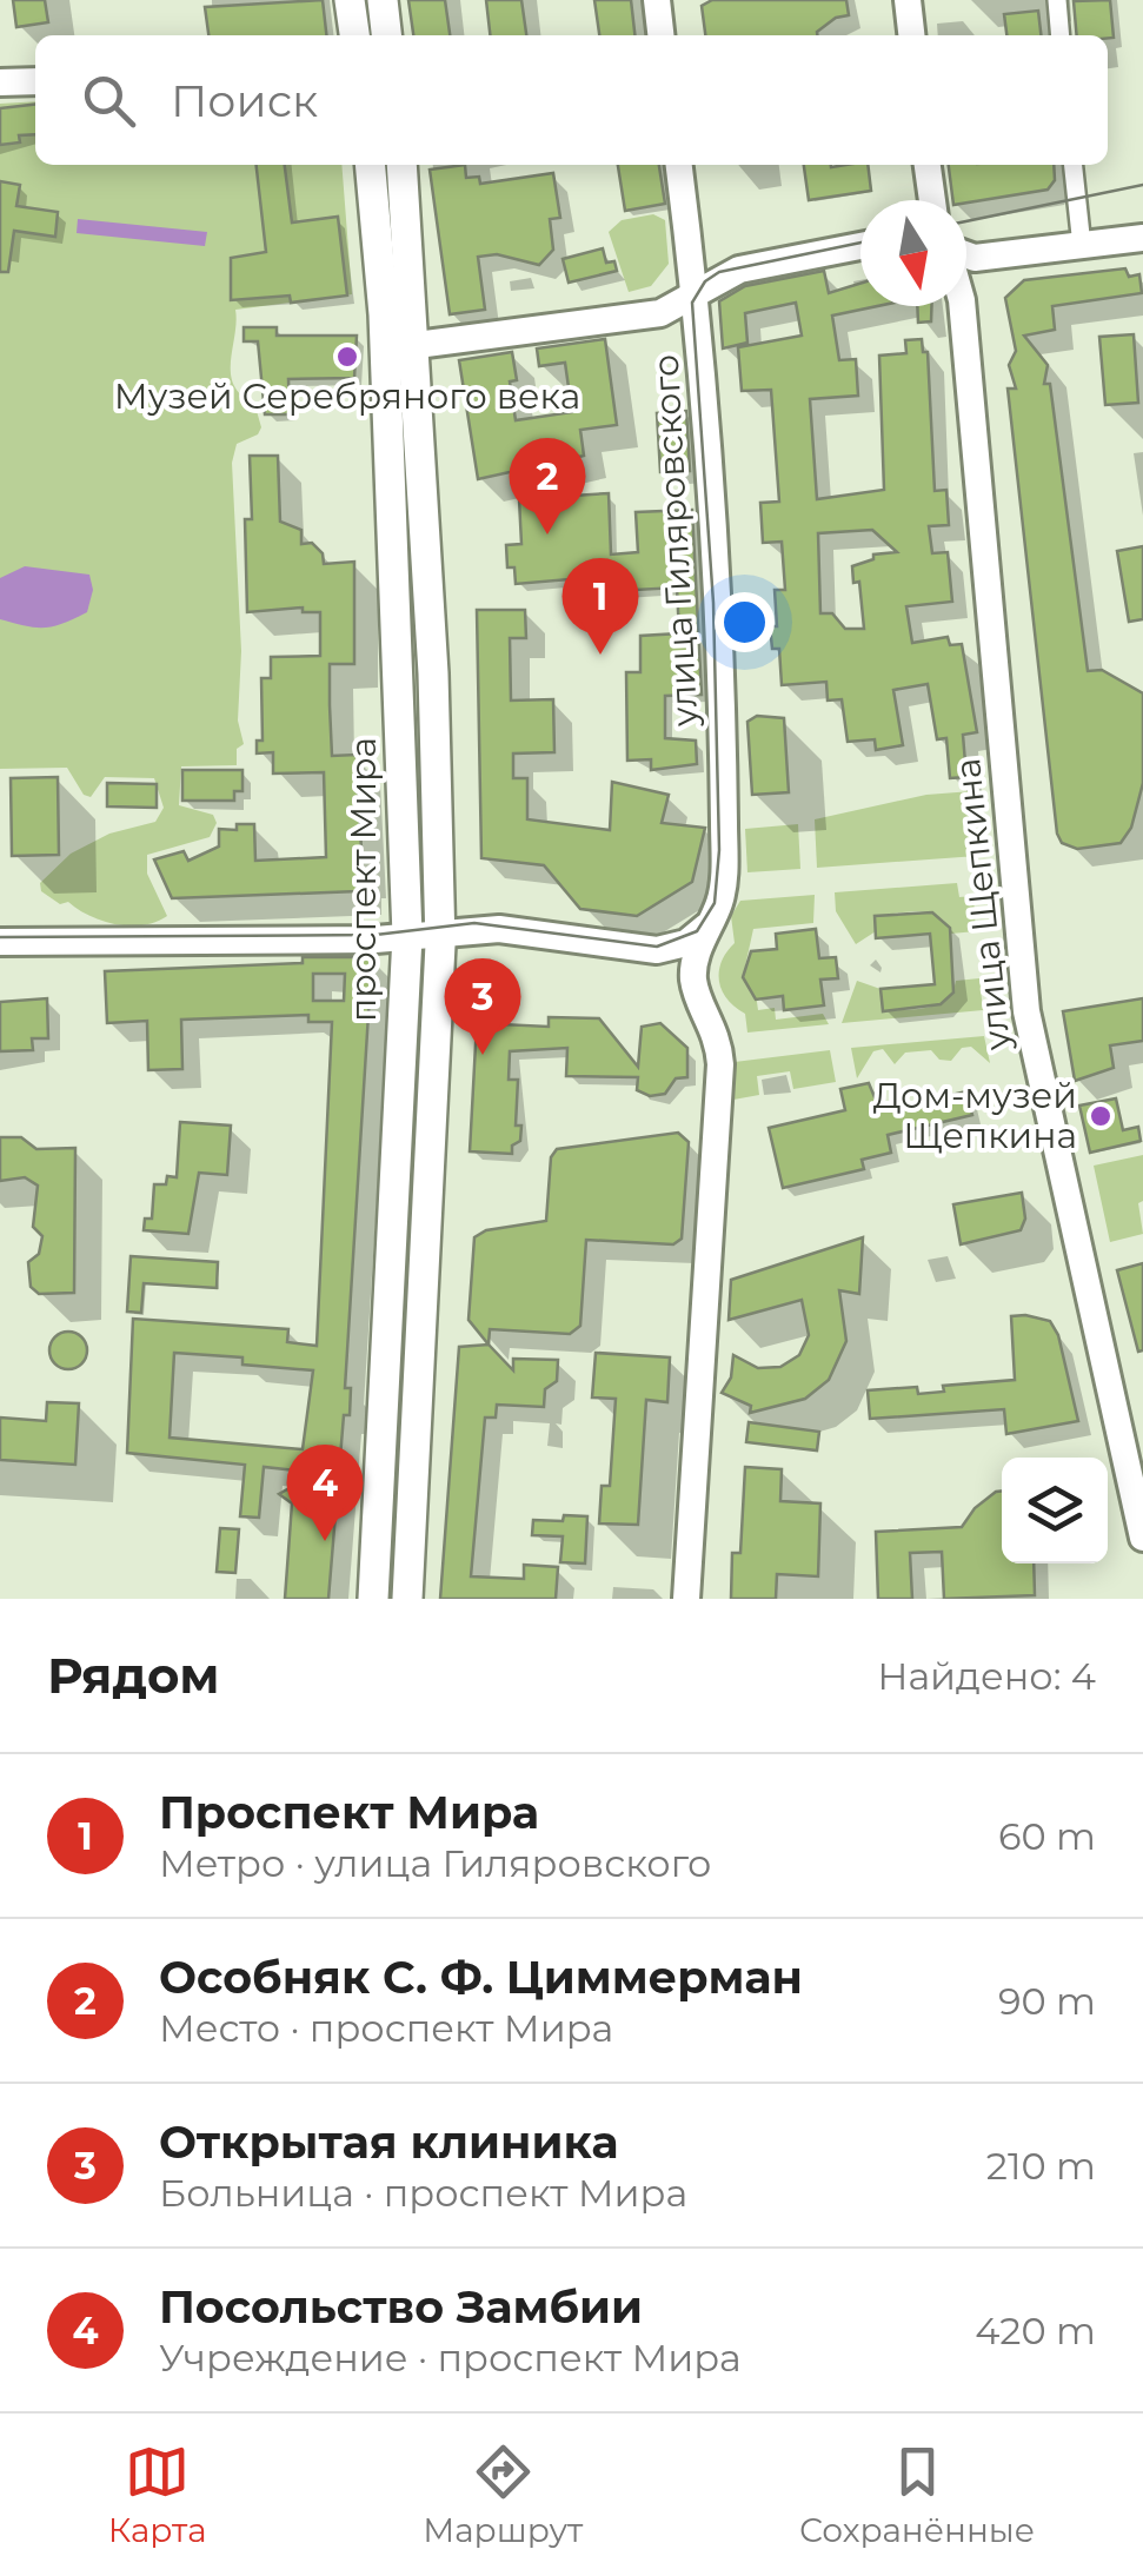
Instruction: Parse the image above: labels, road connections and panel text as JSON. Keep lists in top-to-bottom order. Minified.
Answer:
{"streets":{"main road":["проспект Мира"],"street":["улица Гиляровского","улица Щепкина"]},"places":["Музей Серебряного века","Дом-музей Щепкина"],"north":"bottom","page":{"search":"Поиск","pins":["2","1","3","4"],"heading":["Рядом","Найдено: 4"],"list":[{"mark":"1","name":"Проспект Мира","note":"Метро · улица Гиляровского","value":"60 m"},{"mark":"2","name":"Особняк С. Ф. Циммерман","note":"Место · проспект Мира","value":"90 m"},{"mark":"3","name":"Открытая клиника","note":"Больница · проспект Мира","value":"210 m"},{"mark":"4","name":"Посольство Замбии","note":"Учреждение · проспект Мира","value":"420 m"}],"nav":["Карта","Маршрут","Сохранённые"]}}
